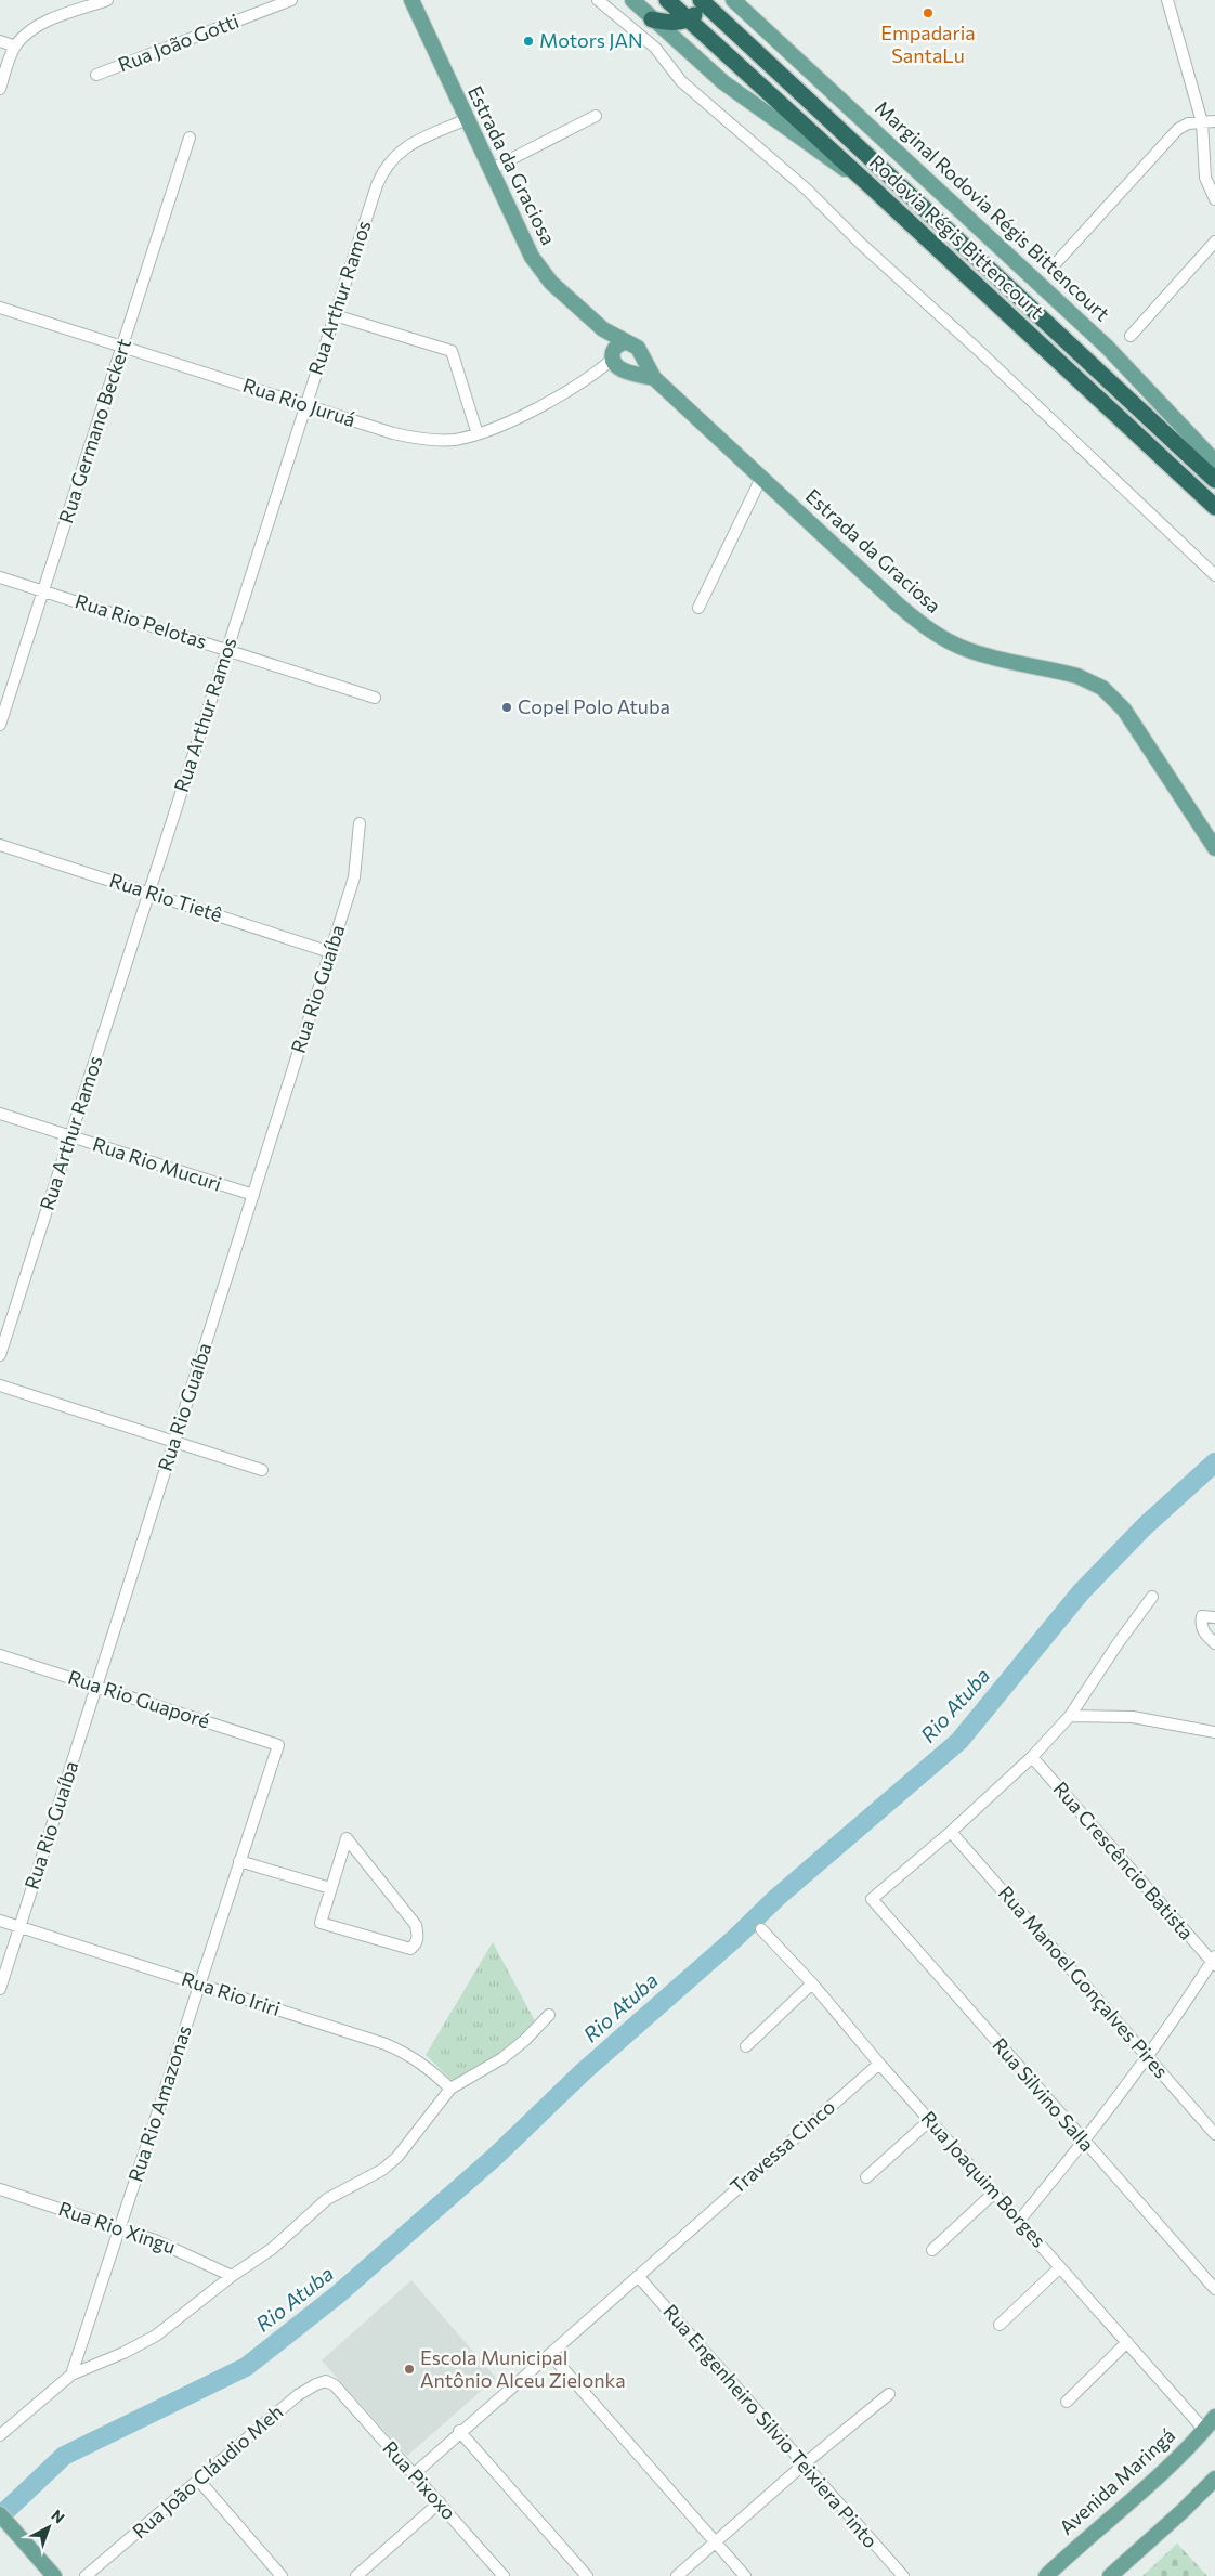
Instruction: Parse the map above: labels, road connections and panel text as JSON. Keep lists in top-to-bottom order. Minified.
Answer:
{"streets":{"highway":["Rodovia Régis Bittencourt"],"main road":["Estrada da Graciosa","Marginal Rodovia Régis Bittencourt","Avenida Maringá"],"street":["Rua João Gotti","Rua Arthur Ramos","Rua Rio Juruá","Rua Germano Beckert","Rua Rio Pelotas","Rua Rio Tietê","Rua Rio Guaíba","Rua Rio Mucuri","Rua Rio Guaporé","Rua Crescêncio Batista","Rua Manoel Gonçalves Pires","Rua Rio Iriri","Rua Silvino Salla","Rua Rio Amazonas","Travessa Cinco","Rua Joaquim Borges","Rua Rio Xingu","Rua Engenheiro Silvio Teixiera Pinto","Rua João Cláudio Meh","Rua Pixoxo"]},"crossings":[["Estrada da Graciosa","Rua Arthur Ramos"],["Estrada da Graciosa","Rua Rio Juruá"],["Rua Arthur Ramos","Rua Rio Juruá"],["Rua Arthur Ramos","Rua Rio Pelotas"],["Rua Arthur Ramos","Rua Rio Tietê"],["Rua Arthur Ramos","Rua Rio Mucuri"],["Rua Rio Juruá","Rua Germano Beckert"],["Rua Germano Beckert","Rua Rio Pelotas"],["Rua Rio Tietê","Rua Rio Guaíba"],["Rua Rio Guaíba","Rua Rio Mucuri"],["Rua Rio Guaíba","Rua Rio Guaporé"],["Rua Rio Guaíba","Rua Rio Iriri"],["Rua Rio Guaporé","Rua Rio Amazonas"],["Rua Manoel Gonçalves Pires","Rua Silvino Salla"],["Rua Rio Iriri","Rua Rio Amazonas"],["Rua Rio Amazonas","Rua Rio Xingu"],["Travessa Cinco","Rua Joaquim Borges"],["Travessa Cinco","Rua Engenheiro Silvio Teixiera Pinto"],["Travessa Cinco","Rua Pixoxo"],["Rua Joaquim Borges","Avenida Maringá"],["Rua João Cláudio Meh","Rua Pixoxo"]],"water":["Rio Atuba"],"places":["Empadaria SantaLu","Motors JAN","Copel Polo Atuba","Escola Municipal Antônio Alceu Zielonka"],"north":"top right"}
